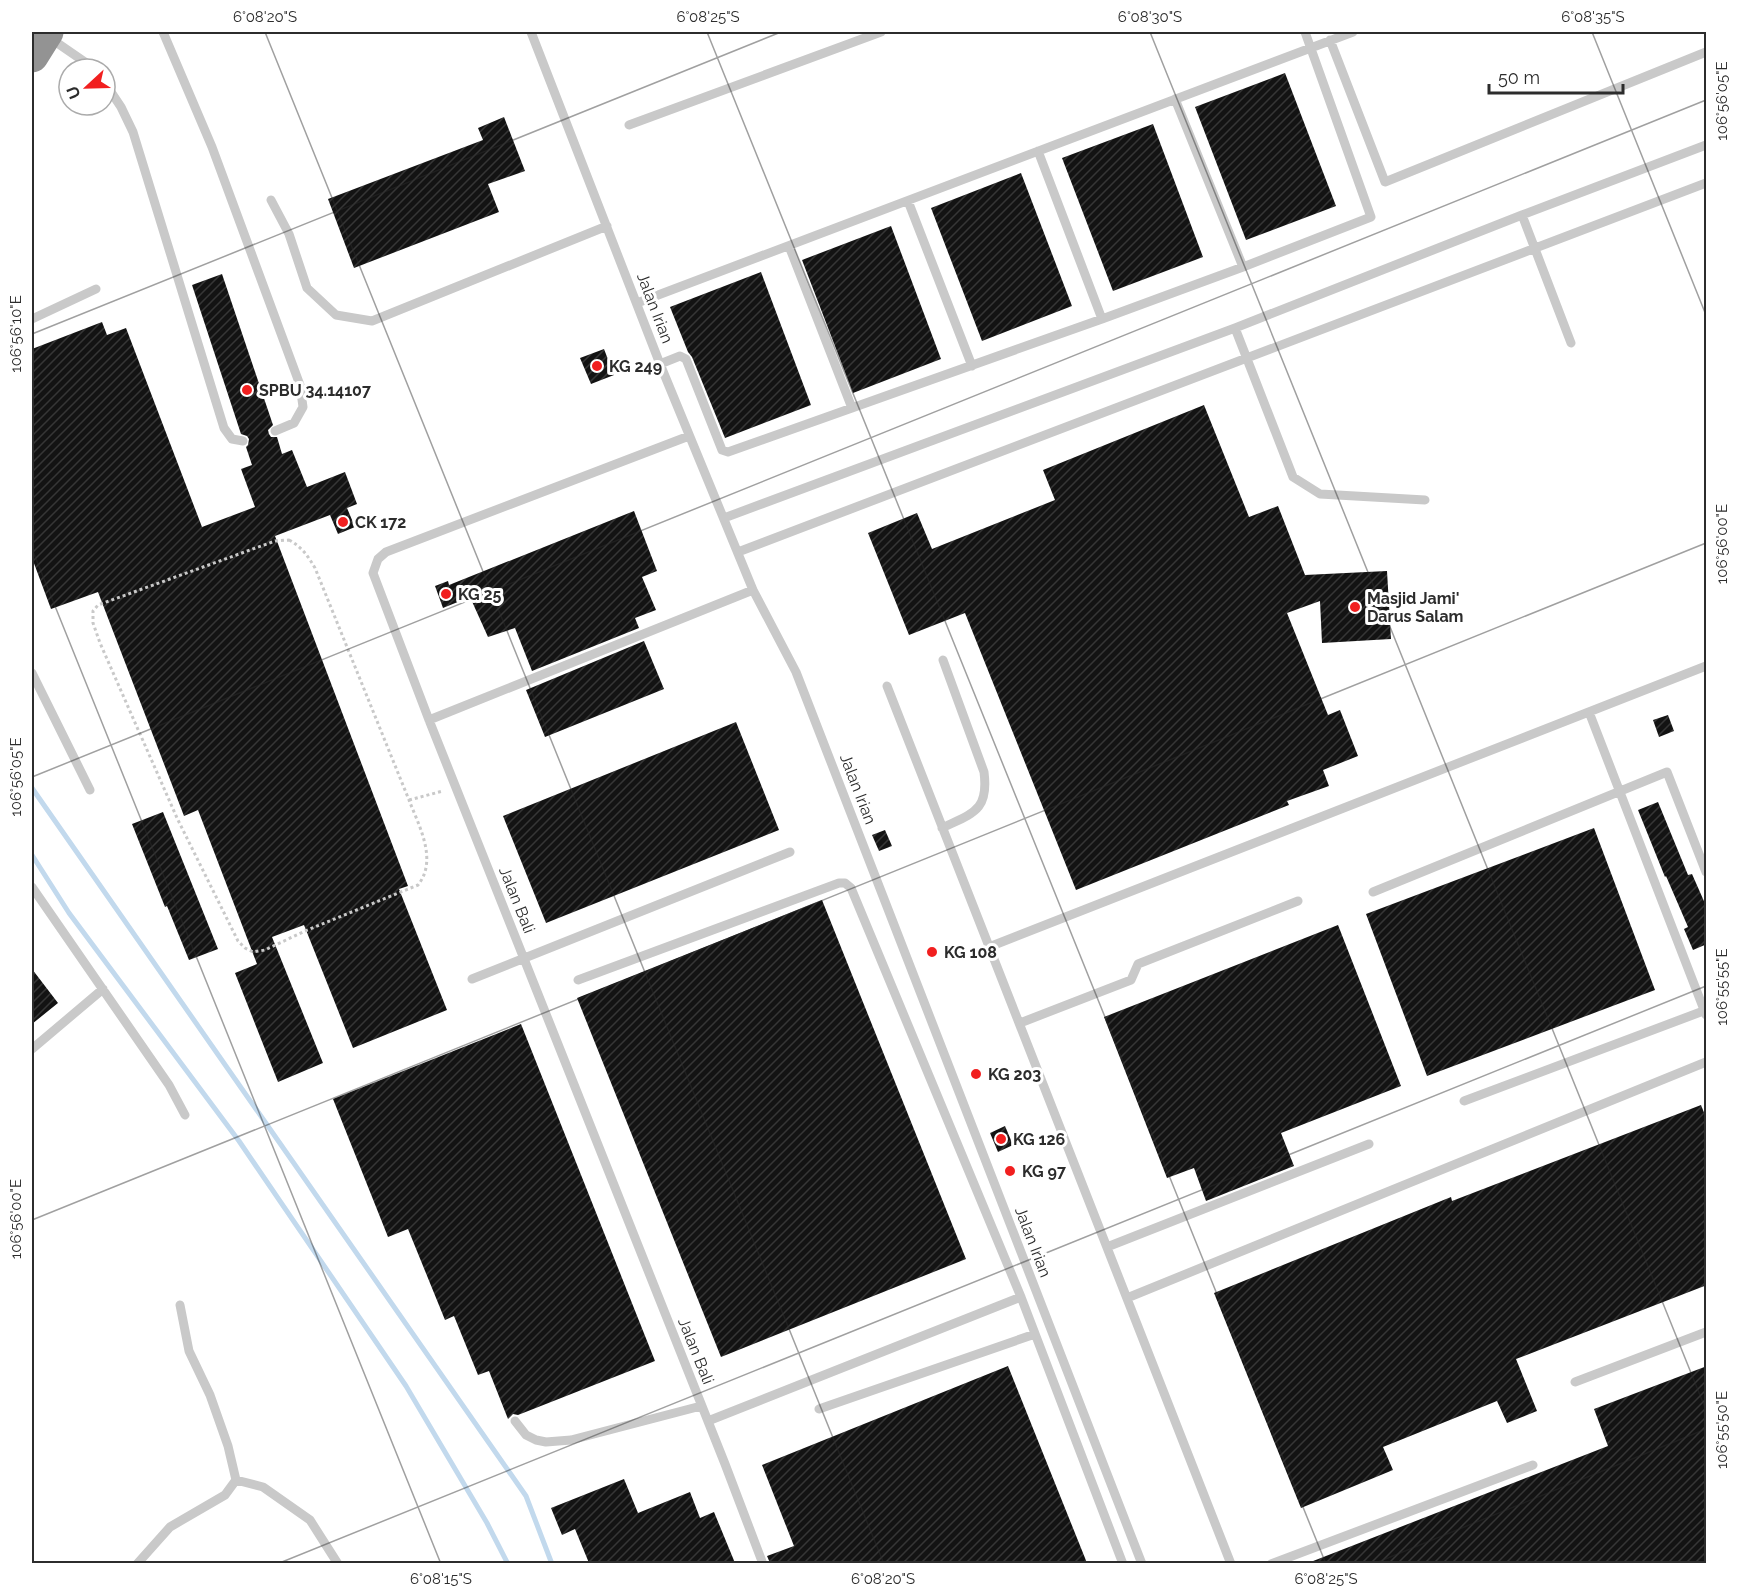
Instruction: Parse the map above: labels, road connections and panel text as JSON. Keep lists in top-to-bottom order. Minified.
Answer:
{"streets":{"lane":["Jalan Irian","Jalan Bali"]},"crossings":[["Jalan Irian","Jalan Bali"]],"places":["KG 249","SPBU 34.14107","CK 172","KG 25","Masjid Jami' Darus Salam","KG 108","KG 203","KG 126","KG 97"],"scale_bar":"50 m","north":"left","coordinates":["6°08'20\"S","6°08'25\"S","6°08'30\"S","6°08'35\"S","106°56'05\"E","106°56'10\"E","106°56'00\"E","106°55'55\"E","106°55'50\"E","6°08'15\"S"]}
